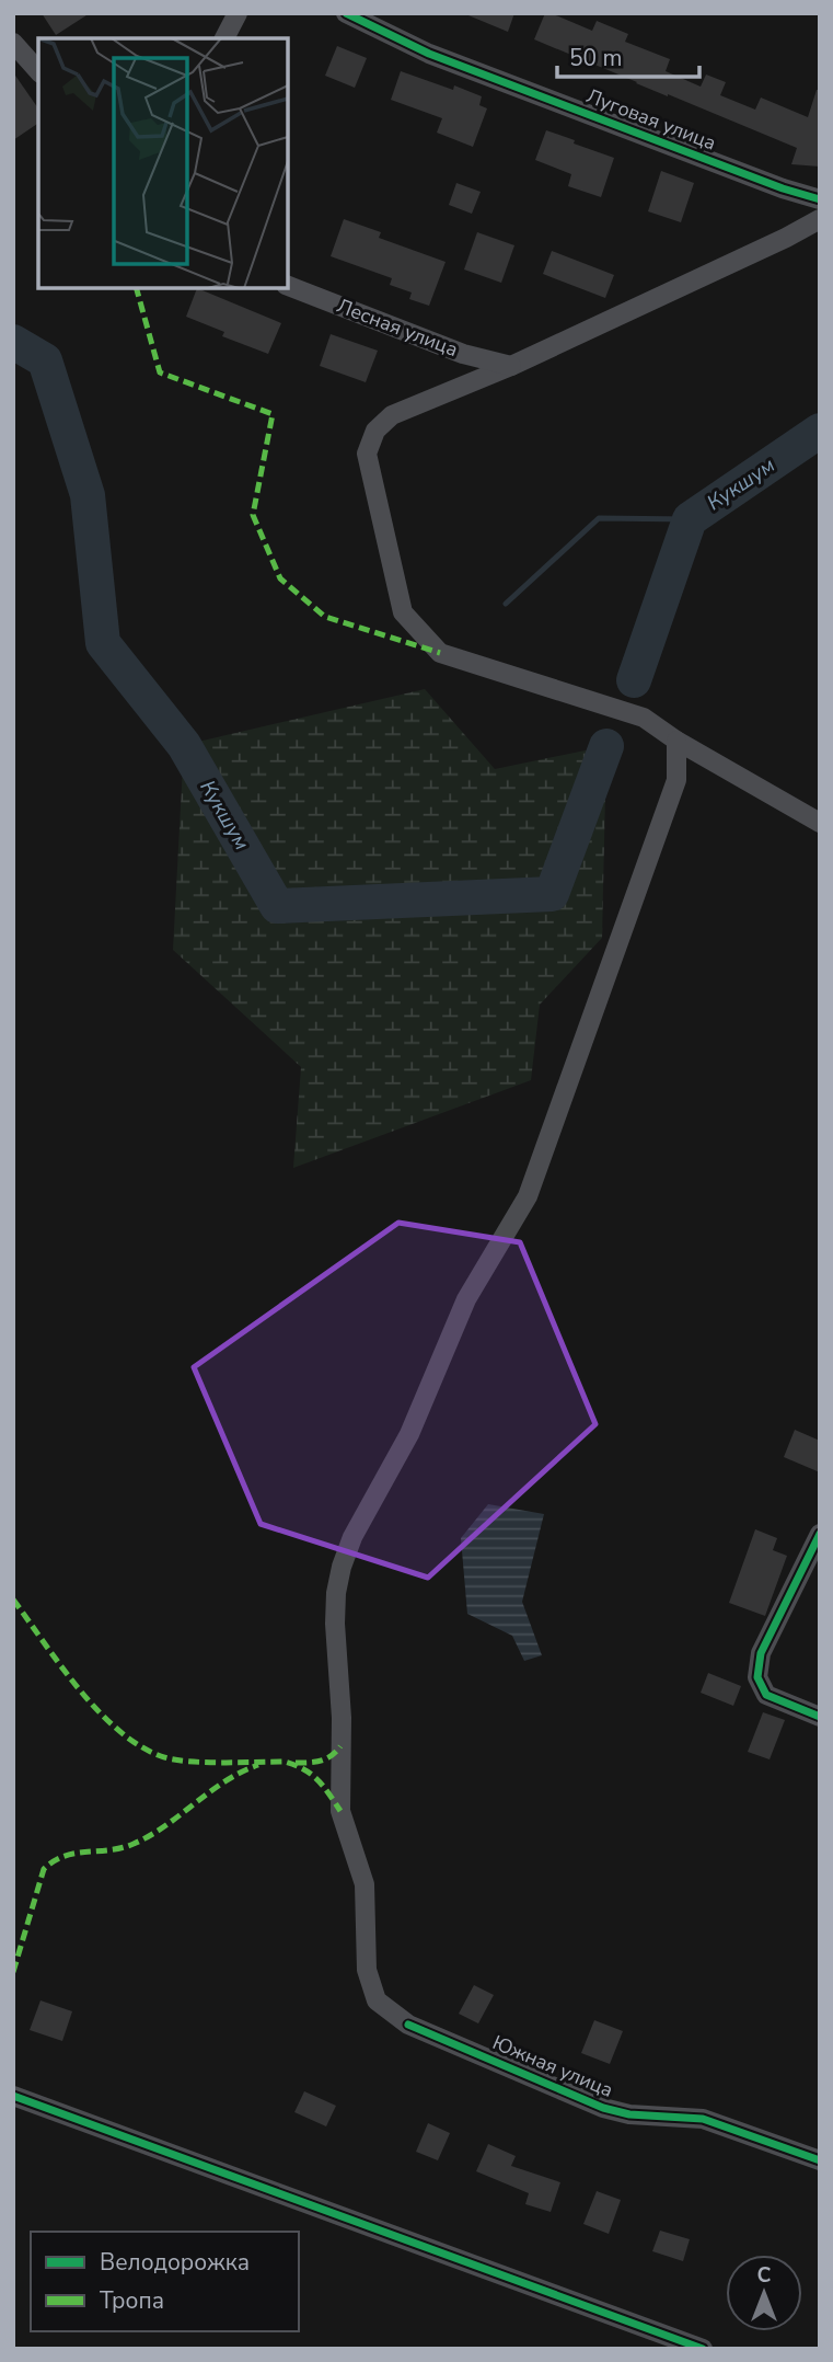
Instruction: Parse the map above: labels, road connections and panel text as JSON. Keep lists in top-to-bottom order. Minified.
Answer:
{"streets":{"street":["Луговая улица","Лесная улица","Южная улица"]},"water":["Кукшум"],"legend":["Велодорожка","Тропа"],"scale_bar":"50 m","north":"top"}
